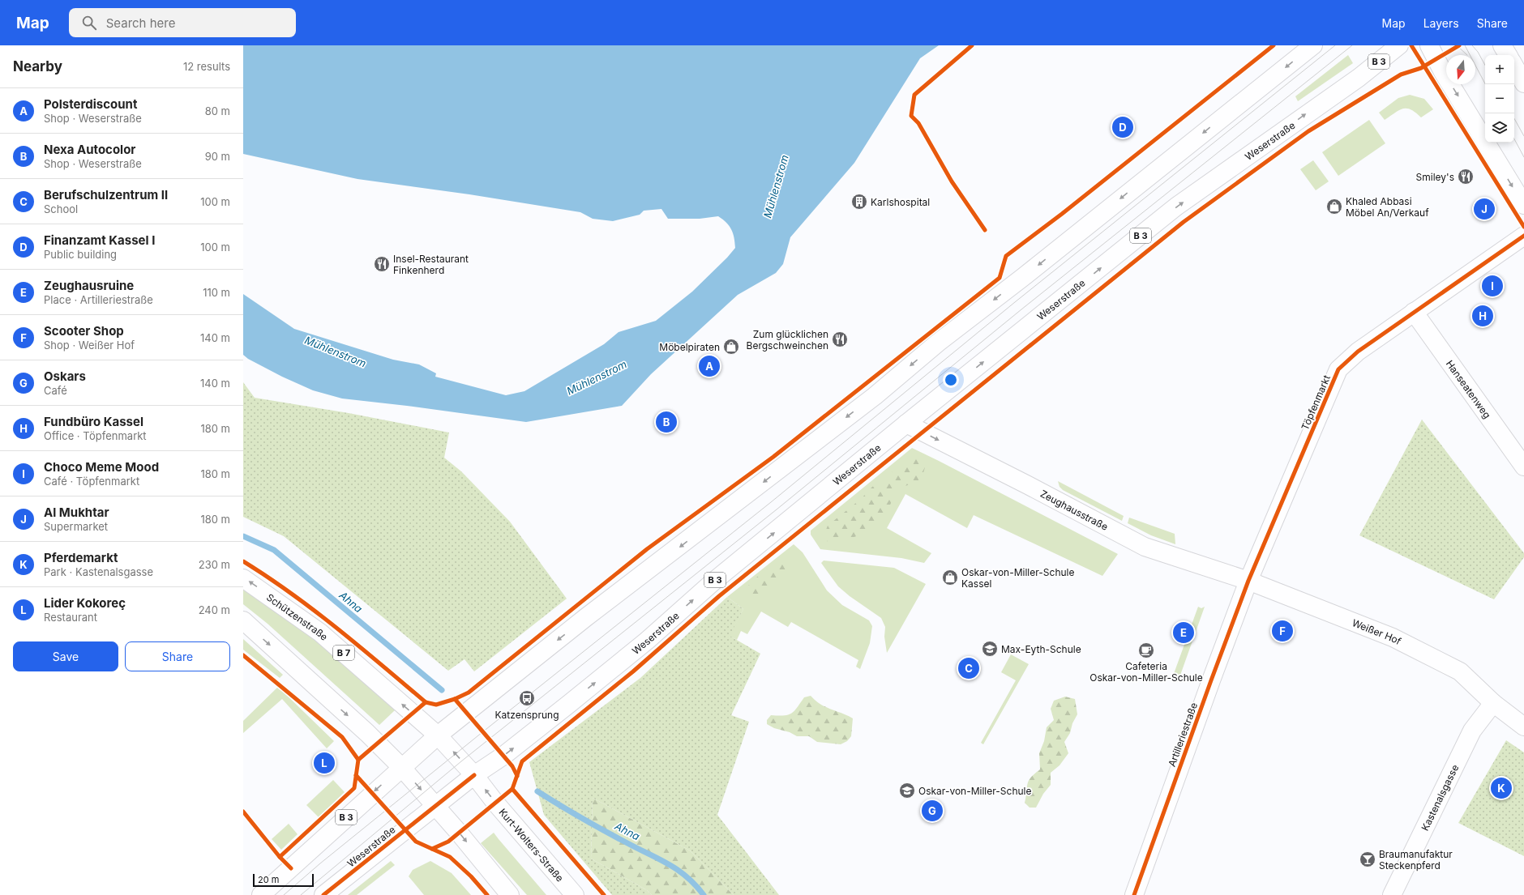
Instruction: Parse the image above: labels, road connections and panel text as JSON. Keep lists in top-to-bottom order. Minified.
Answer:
{"streets":{"main road":["B 3","Weserstraße","Hanseatenweg","Töpfenmarkt","Zeughausstraße","Schützenstraße","Weißer Hof","B 7","Artilleriestraße","Kastenalsgasse","Kurt-Wolters-Straße"]},"crossings":[["B 3","Schützenstraße"],["B 3","Kurt-Wolters-Straße"],["Weserstraße","Zeughausstraße"],["Weserstraße","Kurt-Wolters-Straße"],["Hanseatenweg","Töpfenmarkt"],["Töpfenmarkt","Zeughausstraße"],["Töpfenmarkt","Weißer Hof"],["Töpfenmarkt","Artilleriestraße"],["Zeughausstraße","Weißer Hof"],["Zeughausstraße","Artilleriestraße"],["Schützenstraße","Kurt-Wolters-Straße"],["Weißer Hof","Artilleriestraße"],["Weißer Hof","Kastenalsgasse"]],"one_way":["Zeughausstraße"],"water":["Mühlenstrom","Ahna"],"places":{"restaurant":["Smiley's","Insel-Restaurant Finkenherd","Zum glücklichen Bergschweinchen"],"building":["Karlshospital"],"shop":["Khaled Abbasi Möbel An/Verkauf","Möbelpiraten","Oskar-von-Miller-Schule Kassel"],"school or university":["Max-Eyth-Schule","Oskar-von-Miller-Schule"],"cafe":["Cafeteria Oskar-von-Miller-Schule"],"bus stop":["Katzensprung"],"bar":["Braumanufaktur Steckenpferd"]},"scale_bar":"20 m","north":"bottom","page":{"header":"Map","search":"Search here","nav":["Map","Layers","Share"],"heading":["Nearby","12 results"],"map_buttons":["+","−"],"list":[{"mark":"A","name":"Polsterdiscount","note":"Shop · Weserstraße","value":"80 m"},{"mark":"B","name":"Nexa Autocolor","note":"Shop · Weserstraße","value":"90 m"},{"mark":"C","name":"Berufschulzentrum II","note":"School","value":"100 m"},{"mark":"D","name":"Finanzamt Kassel I","note":"Public building","value":"100 m"},{"mark":"E","name":"Zeughausruine","note":"Place · Artilleriestraße","value":"110 m"},{"mark":"F","name":"Scooter Shop","note":"Shop · Weißer Hof","value":"140 m"},{"mark":"G","name":"Oskars","note":"Café","value":"140 m"},{"mark":"H","name":"Fundbüro Kassel","note":"Office · Töpfenmarkt","value":"180 m"},{"mark":"I","name":"Choco Meme Mood","note":"Café · Töpfenmarkt","value":"180 m"},{"mark":"J","name":"Al Mukhtar","note":"Supermarket","value":"180 m"},{"mark":"K","name":"Pferdemarkt","note":"Park · Kastenalsgasse","value":"230 m"},{"mark":"L","name":"Lider Kokoreç","note":"Restaurant","value":"240 m"}],"pins":["D","J","I","H","A","B","F","E","C","L","K","G"],"buttons":["Save","Share"],"scale":"20 m"}}
